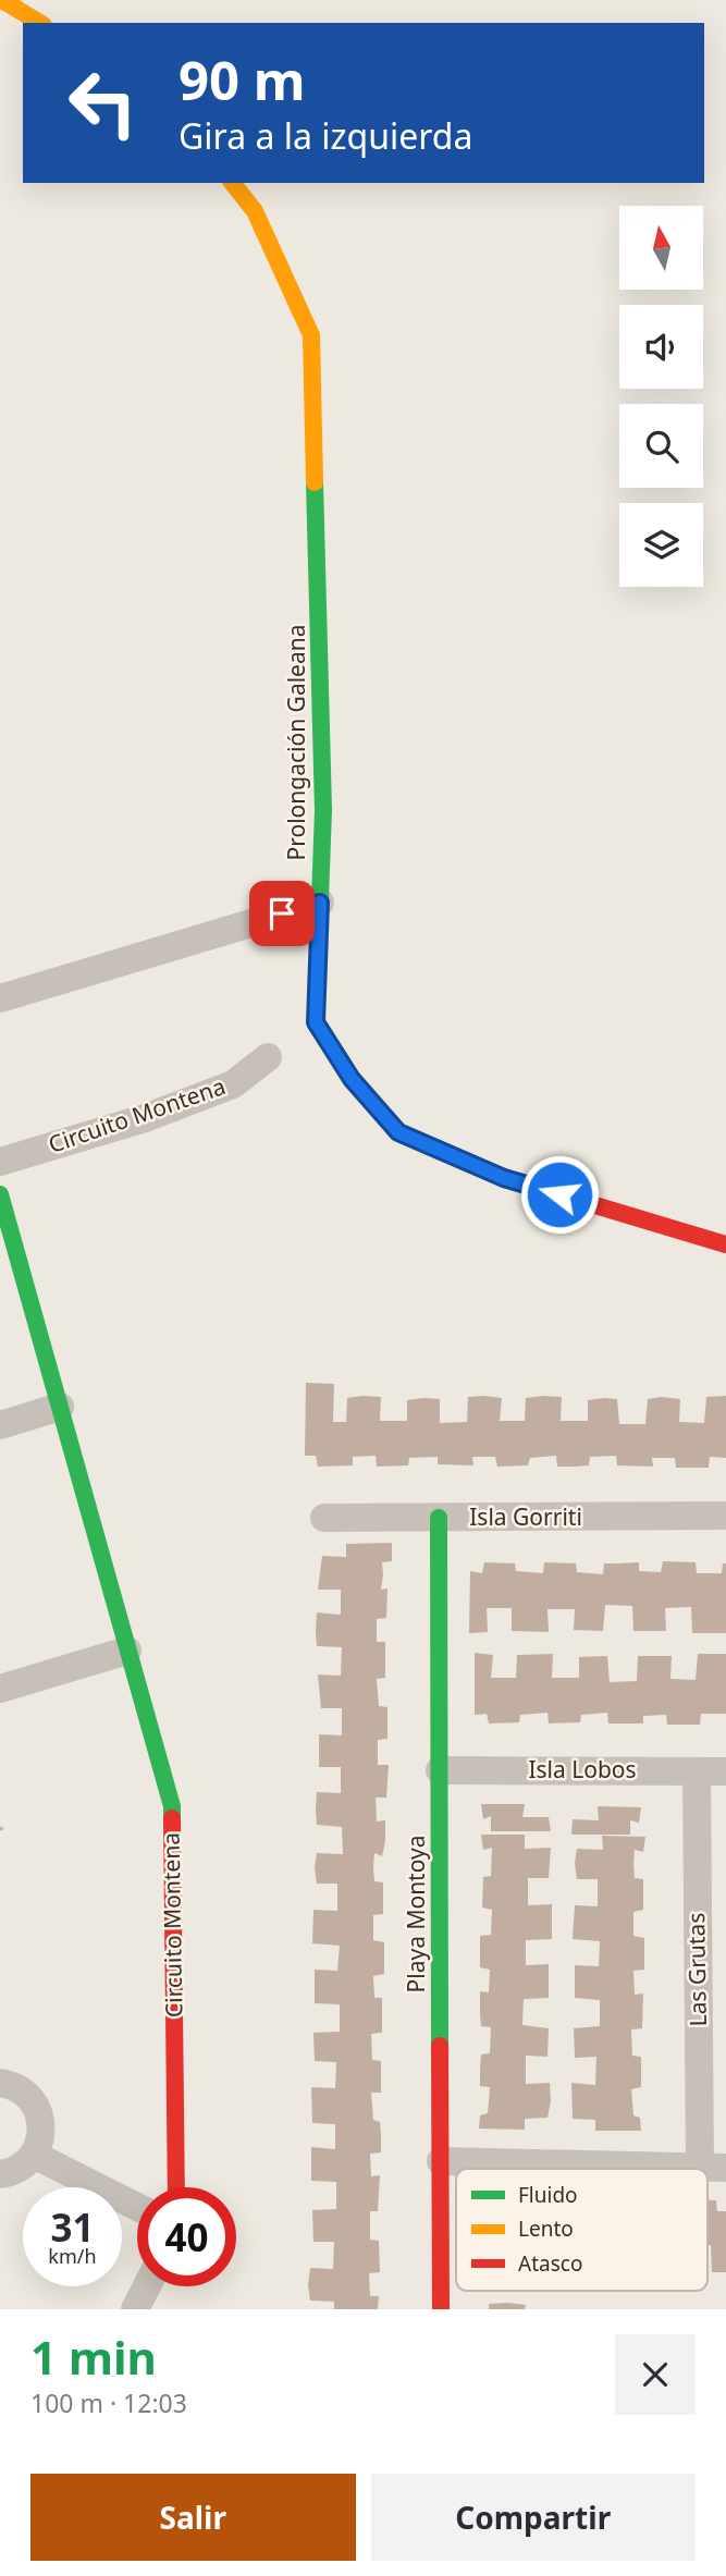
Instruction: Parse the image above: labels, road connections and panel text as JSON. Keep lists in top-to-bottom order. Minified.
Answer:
{"streets":{"street":["Prolongación Galeana","Circuito Montena","Isla Gorriti","Isla Lobos","Playa Montoya","Las Grutas"]},"crossings":[["Isla Gorriti","Playa Montoya"],["Isla Lobos","Playa Montoya"],["Isla Lobos","Las Grutas"]],"legend":["Fluido","Lento","Atasco"],"north":"top","page":{"turn":["90 m","Gira a la izquierda"],"speed":"31 km/h","limit":"40","heading":["1 min","100 m · 12:03"],"buttons":["Salir","Compartir"]}}
